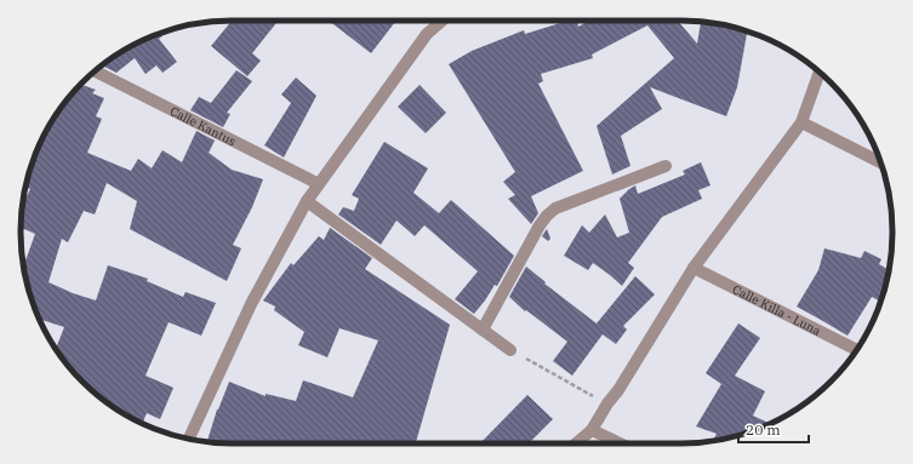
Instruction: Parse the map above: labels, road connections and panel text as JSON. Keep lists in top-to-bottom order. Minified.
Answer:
{"streets":{"street":["Calle Kantus","Calle Killa - Luna"]},"scale_bar":"20 m"}
